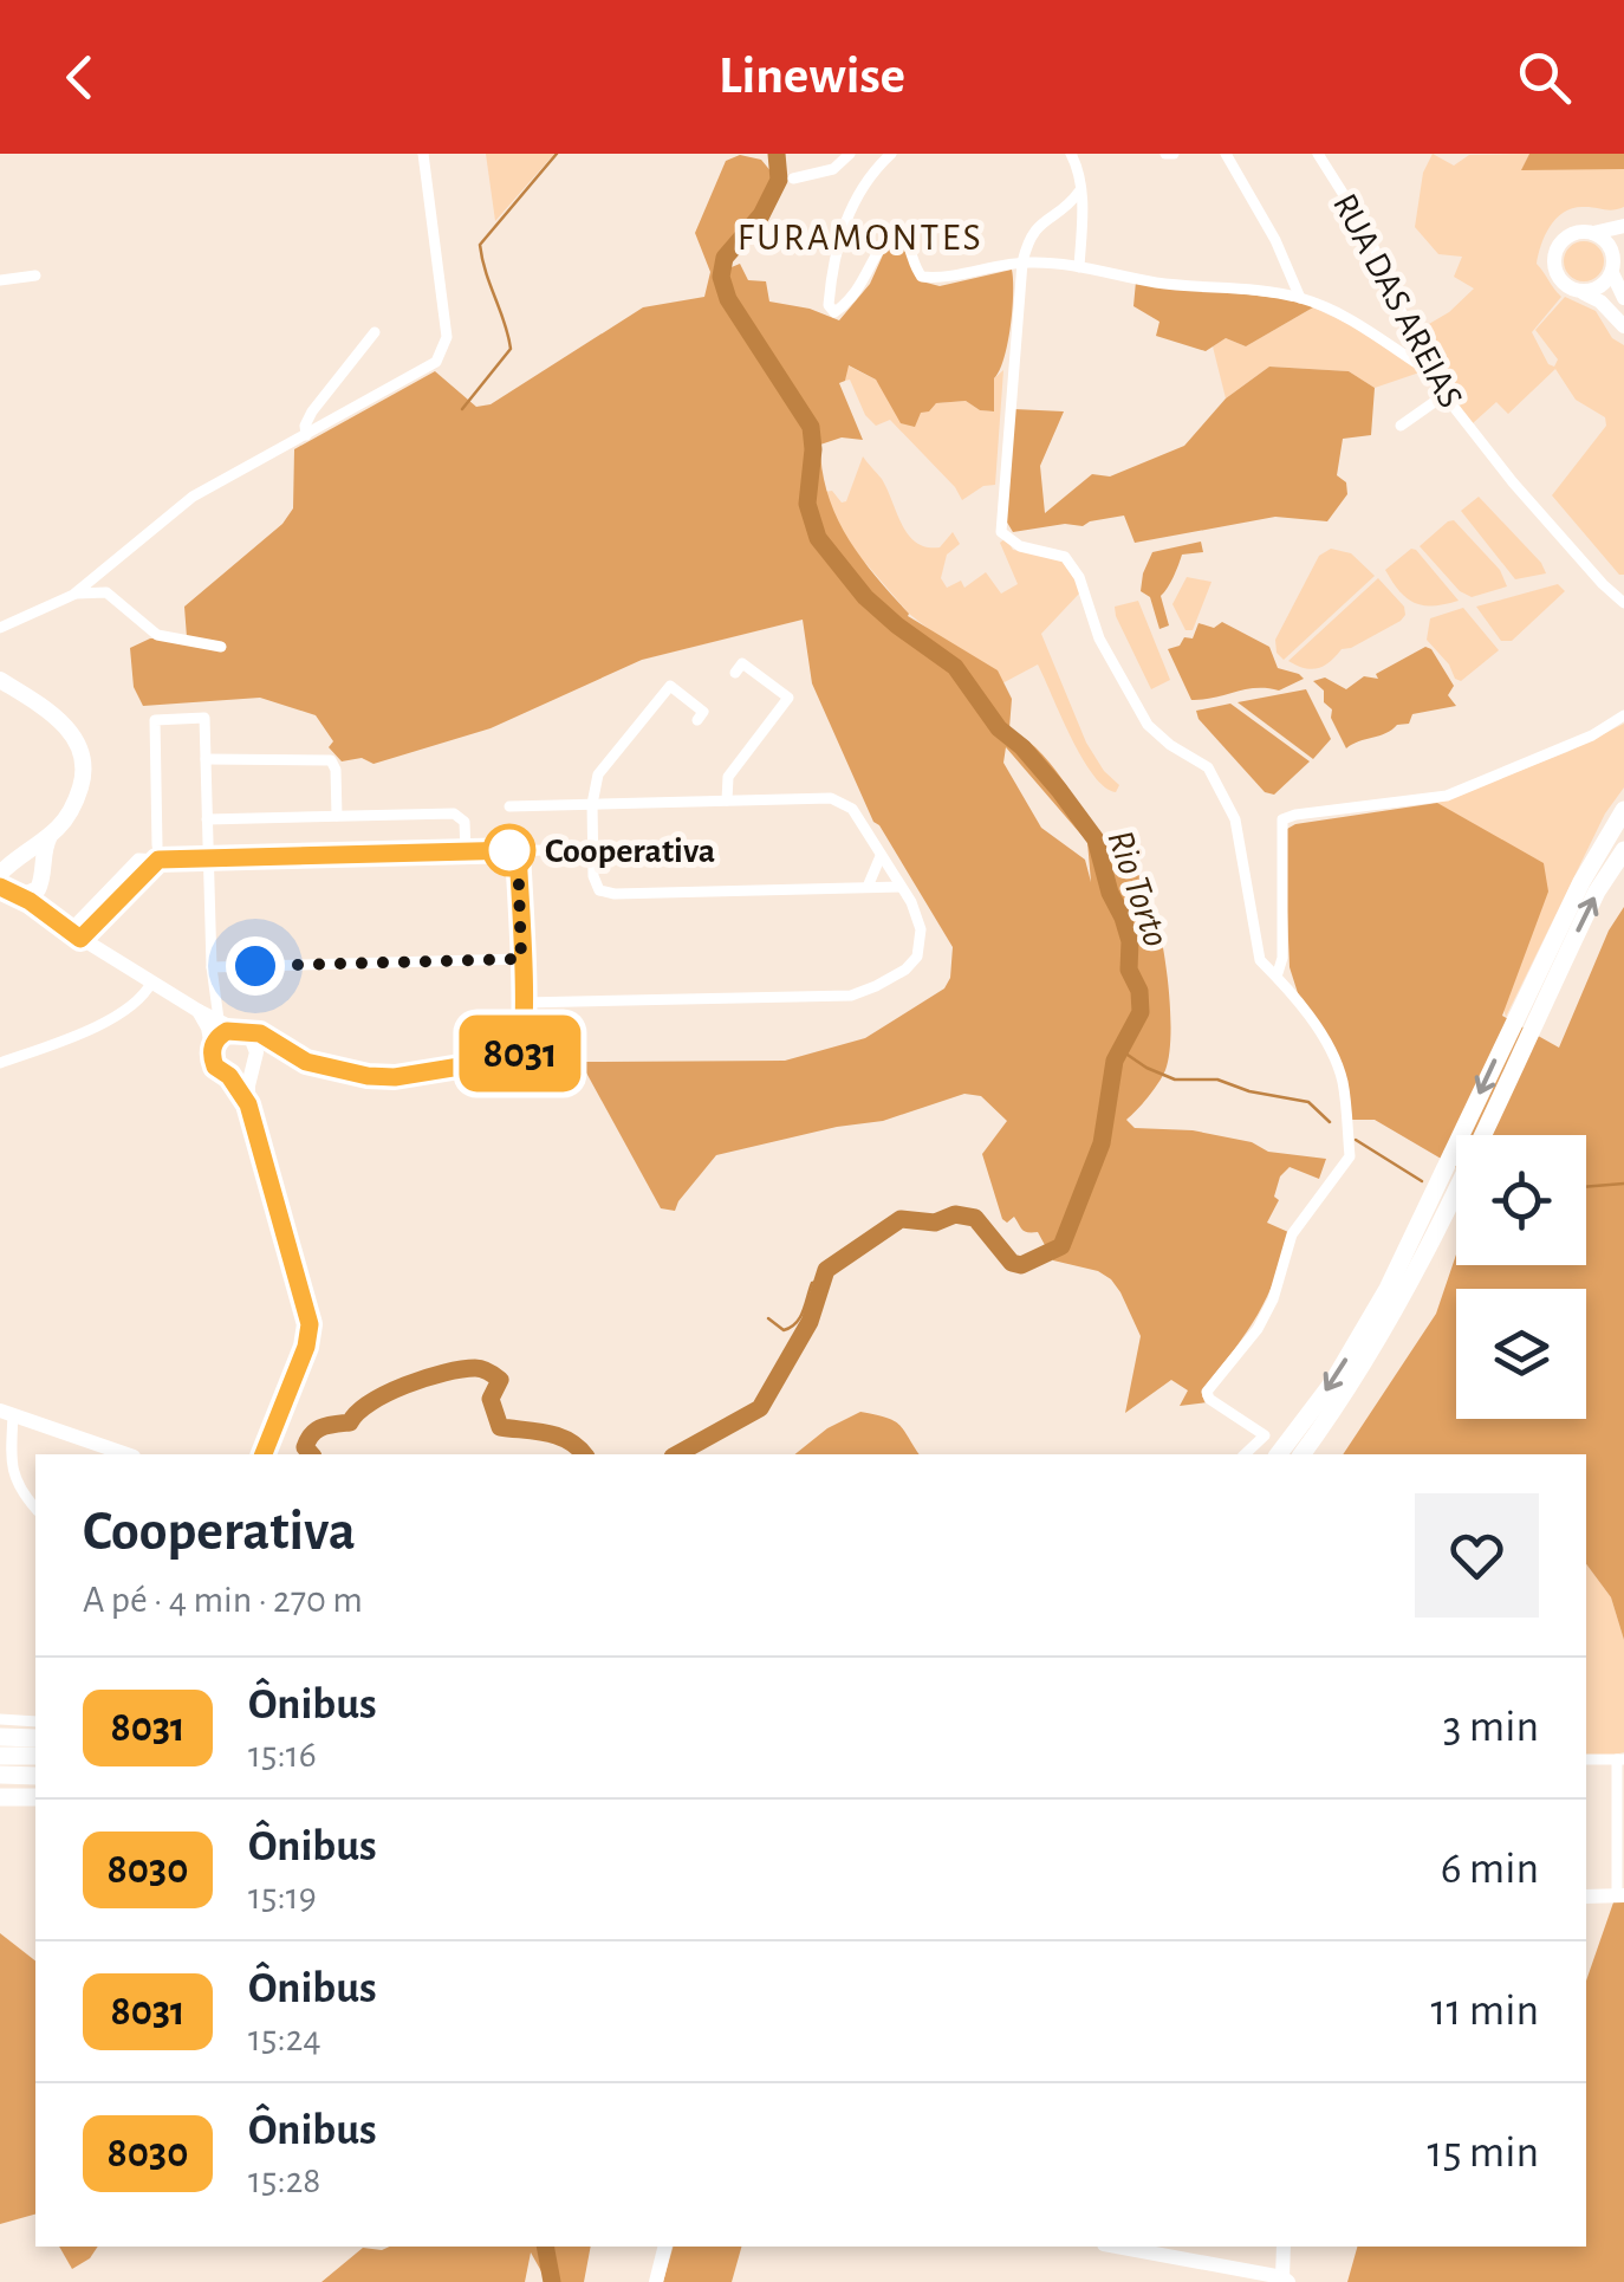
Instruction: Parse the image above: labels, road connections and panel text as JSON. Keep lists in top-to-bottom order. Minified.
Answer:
{"streets":{"street":["RUA DAS AREIAS"]},"districts":["FURAMONTES"],"water":["Rio Torto"],"places":["Cooperativa"],"lines":["bus line 8031"],"page":{"header":"Linewise","on_map":"8031","heading":["Cooperativa","A pé · 4 min · 270 m"],"list":[{"mark":"8031","name":"Ônibus","note":"15:16","value":"3 min"},{"mark":"8030","name":"Ônibus","note":"15:19","value":"6 min"},{"mark":"8031","name":"Ônibus","note":"15:24","value":"11 min"},{"mark":"8030","name":"Ônibus","note":"15:28","value":"15 min"}]}}
